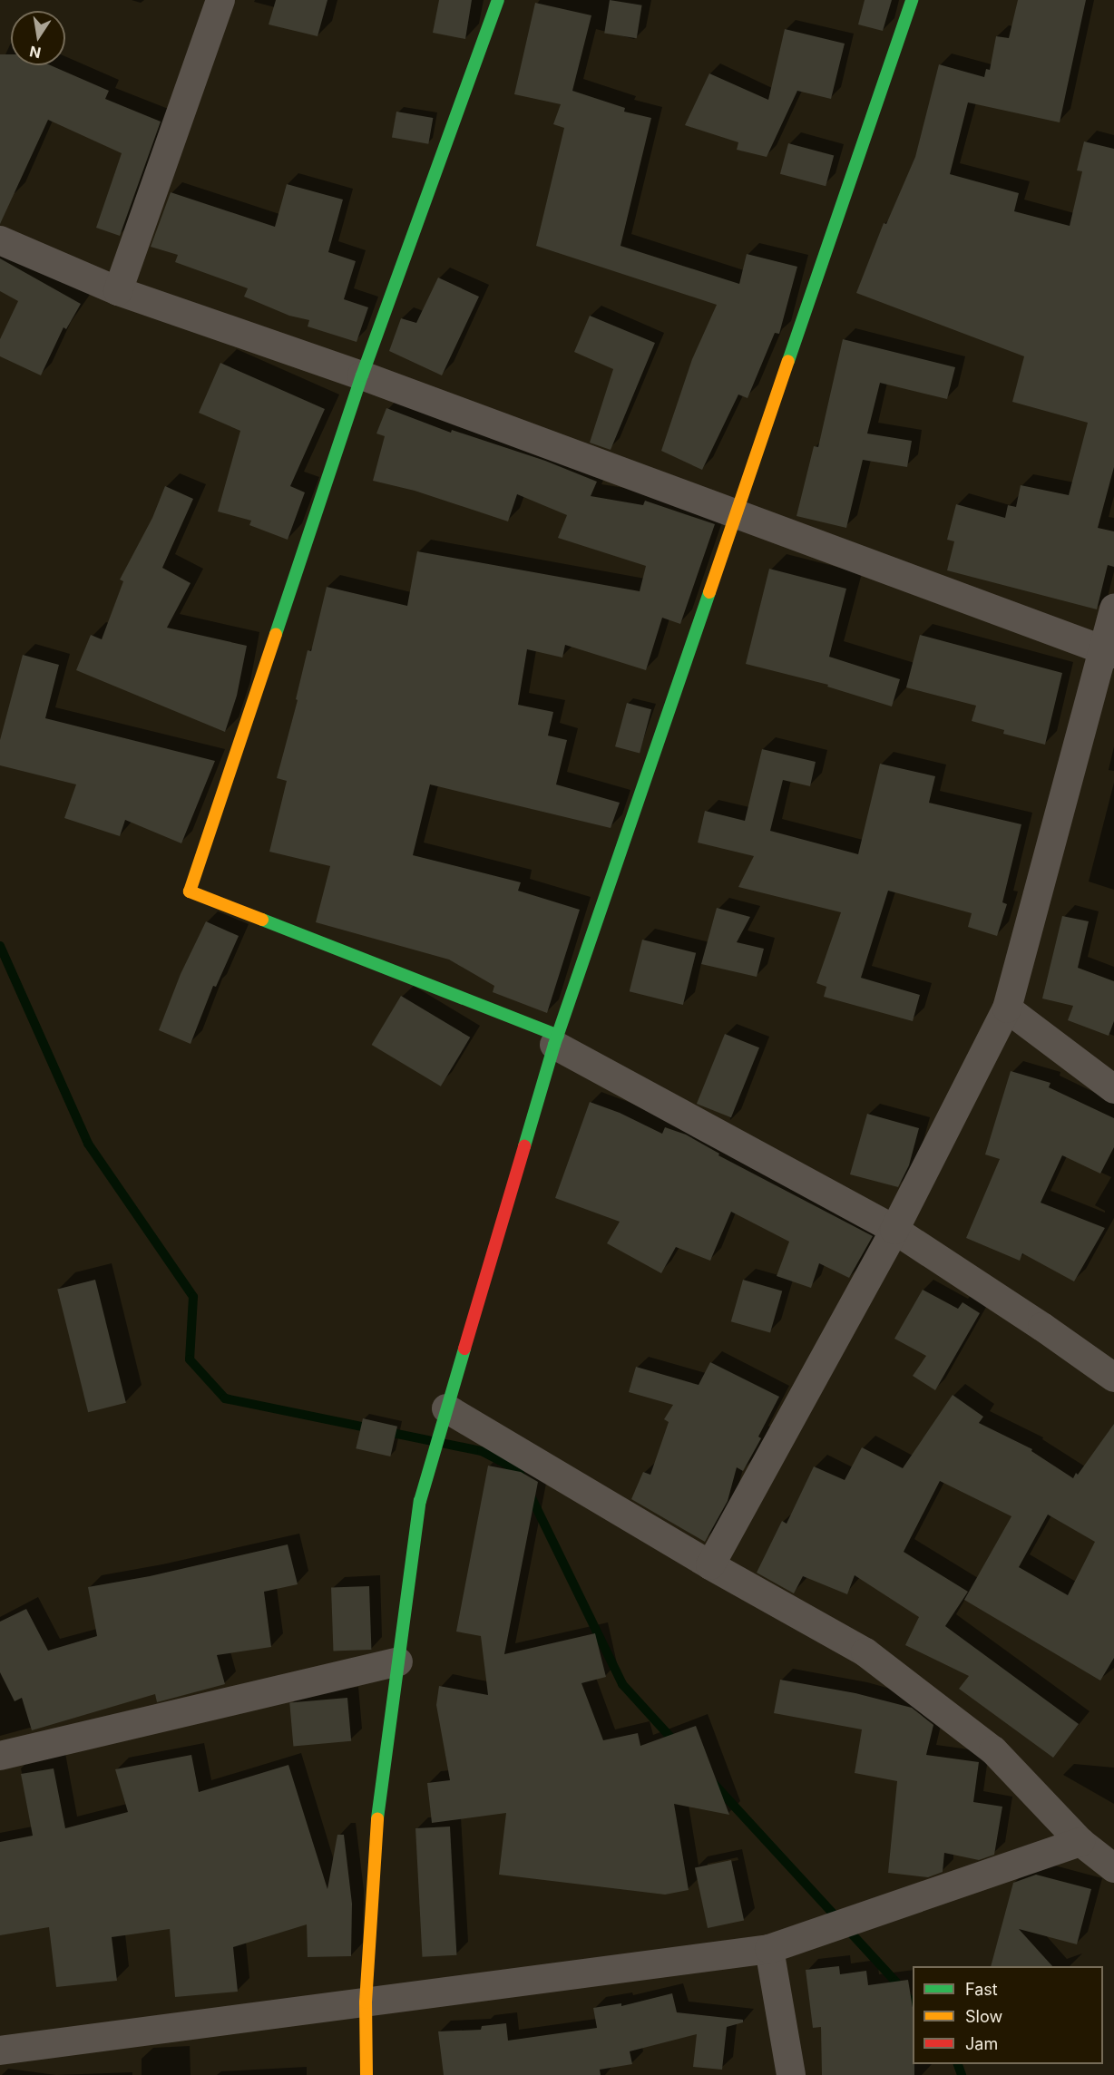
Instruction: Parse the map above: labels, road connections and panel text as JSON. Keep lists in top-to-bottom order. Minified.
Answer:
{"legend":["Fast","Slow","Jam"],"north":"bottom"}
